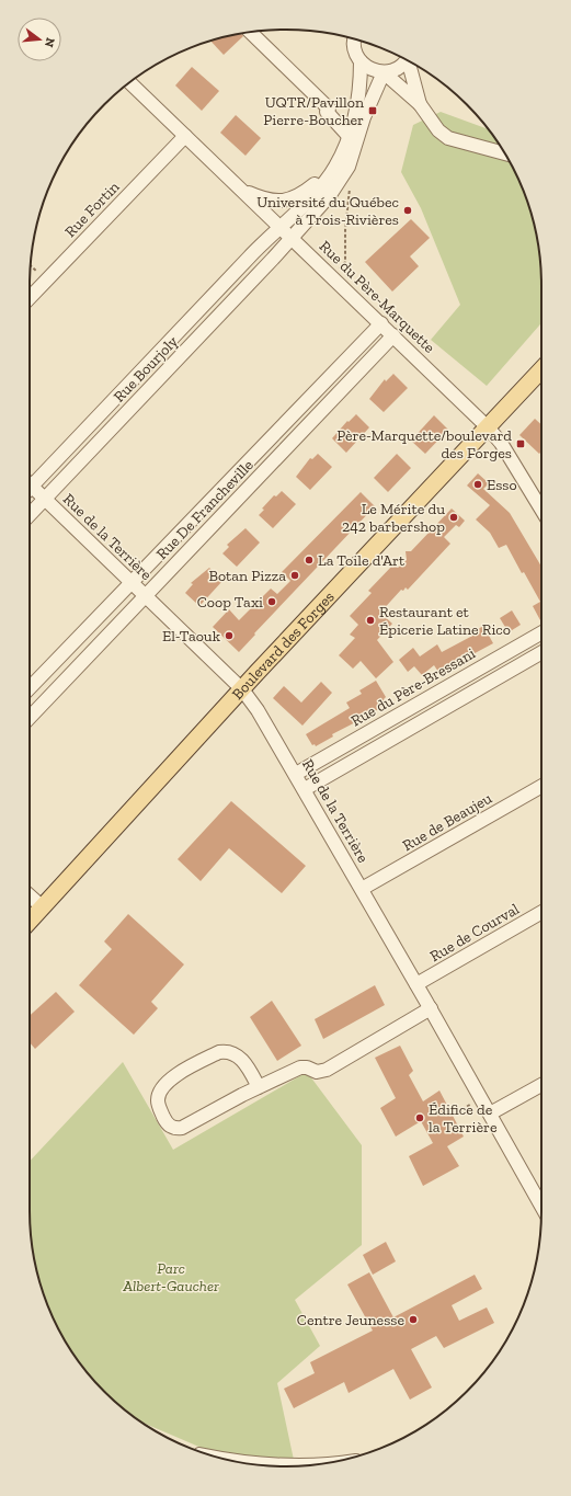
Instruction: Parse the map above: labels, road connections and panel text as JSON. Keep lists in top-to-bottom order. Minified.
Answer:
{"streets":{"main road":["Boulevard des Forges"],"street":["Rue Fortin","Rue du Père-Marquette","Rue Bourjoly","Rue De Francheville","Rue de la Terrière","Rue du Père-Bressani","Rue de Beaujeu","Rue de Courval"]},"crossings":[["Rue Fortin","Rue du Père-Marquette"],["Rue du Père-Marquette","Rue Bourjoly"],["Rue du Père-Marquette","Rue De Francheville"],["Rue du Père-Marquette","Boulevard des Forges"],["Rue Bourjoly","Rue de la Terrière"],["Rue De Francheville","Rue de la Terrière"],["Rue de la Terrière","Boulevard des Forges"],["Rue de la Terrière","Rue du Père-Bressani"],["Rue de la Terrière","Rue de Beaujeu"],["Rue de la Terrière","Rue de Courval"]],"parks":["Parc Albert-Gaucher"],"places":{"transit":["UQTR/Pavillon Pierre-Boucher","Père-Marquette/boulevard des Forges"],"other":["Université du Québec à Trois-Rivières","Esso","Le Mérite du 242 barbershop","La Toile d'Art","Botan Pizza","Coop Taxi","Restaurant et Épicerie Latine Rico","El-Taouk","Édifice de la Terrière","Centre Jeunesse"]},"north":"right"}
